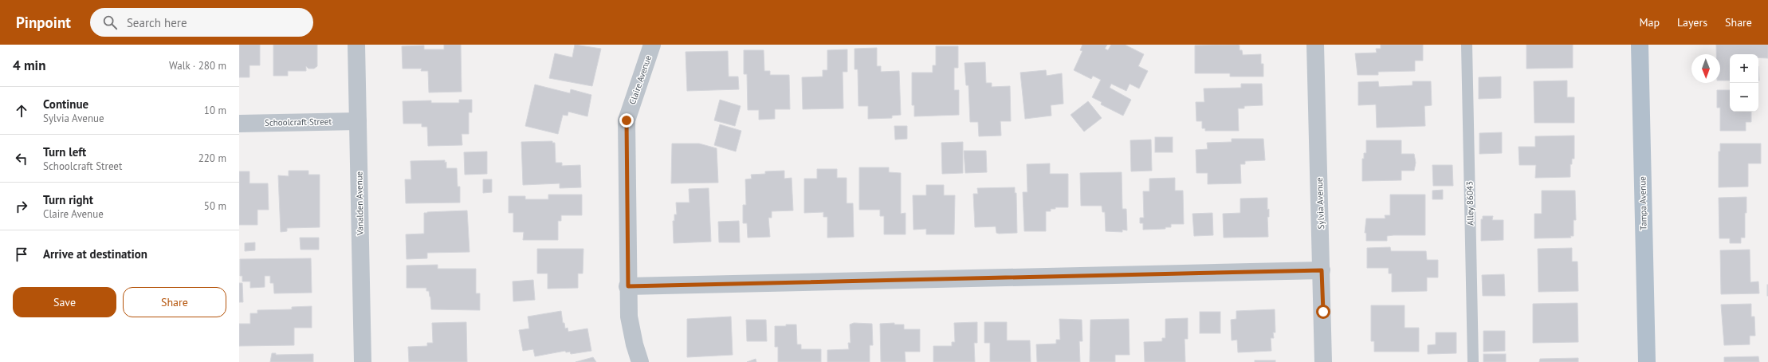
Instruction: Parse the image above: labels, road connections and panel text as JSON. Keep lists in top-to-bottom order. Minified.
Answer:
{"streets":{"main road":["Tampa Avenue"],"street":["Claire Avenue","Schoolcraft Street","Vanalden Avenue","Sylvia Avenue"],"lane":["Alley 86043"]},"crossings":[["Schoolcraft Street","Vanalden Avenue"]],"north":"bottom","page":{"header":"Pinpoint","search":"Search here","nav":["Map","Layers","Share"],"heading":["4 min","Walk · 280 m"],"map_buttons":["+","−"],"list":[["Continue","Sylvia Avenue","10 m"],["Turn left","Schoolcraft Street","220 m"],["Turn right","Claire Avenue","50 m"],"Arrive at destination"],"buttons":["Save","Share"]}}
